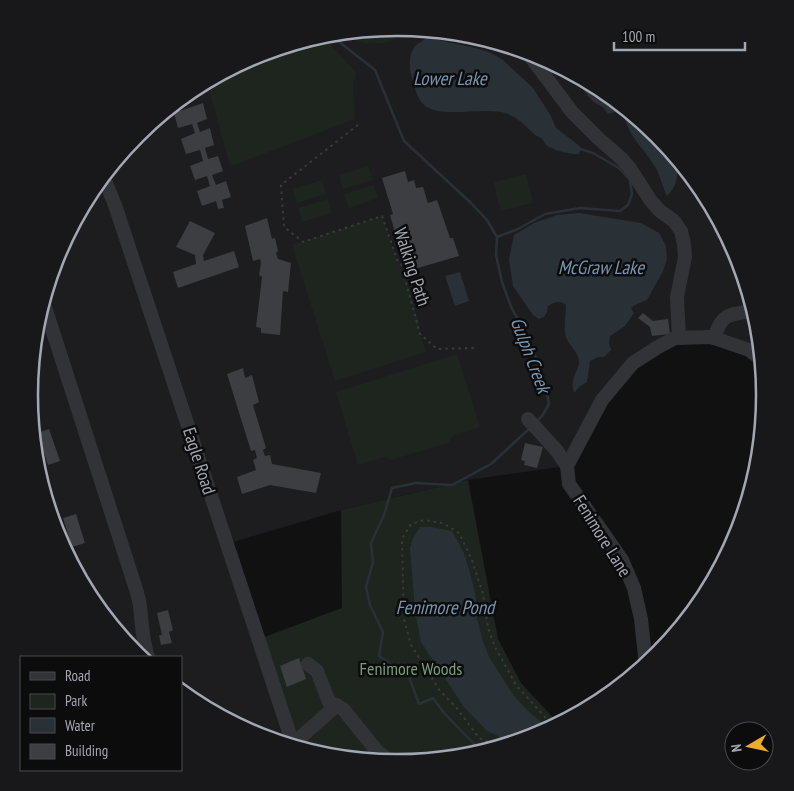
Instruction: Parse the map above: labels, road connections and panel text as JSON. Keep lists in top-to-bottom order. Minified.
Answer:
{"streets":{"street":["Eagle Road","Fenimore Lane"],"path":["Walking Path"]},"water":["Lower Lake","McGraw Lake","Gulph Creek","Fenimore Pond"],"parks":["Fenimore Woods"],"legend":["Road","Park","Water","Building"],"scale_bar":"100 m","north":"left"}
